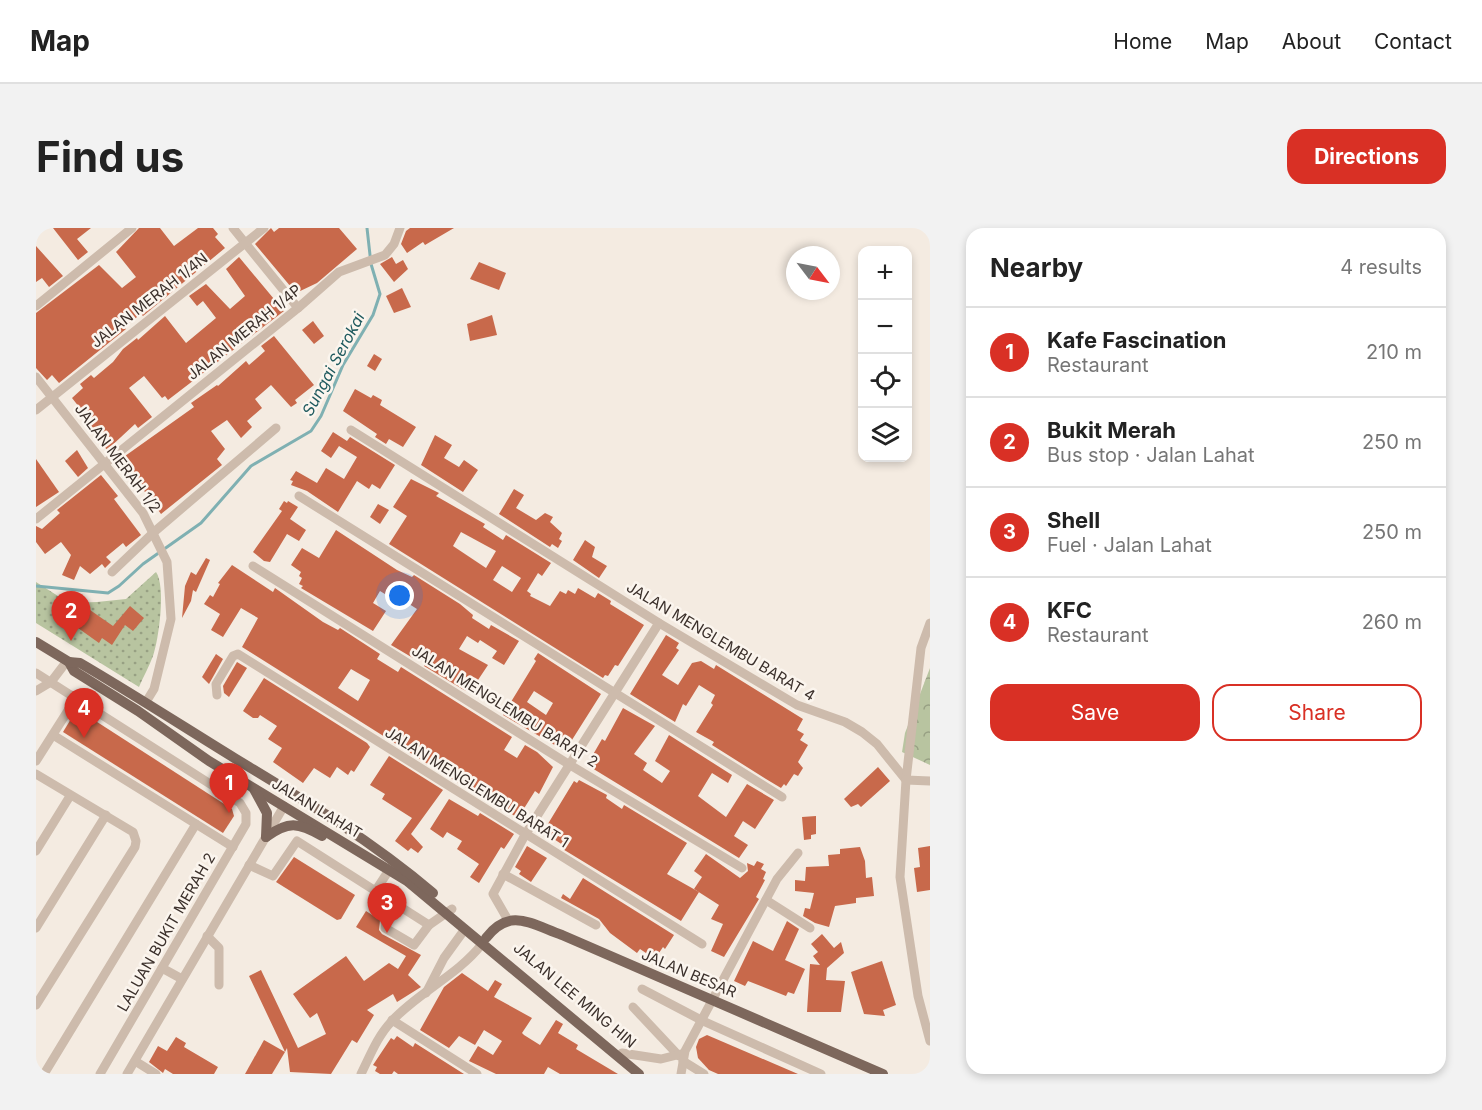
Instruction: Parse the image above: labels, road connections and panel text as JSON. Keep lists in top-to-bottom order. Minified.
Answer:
{"streets":{"main road":["JALAN LAHAT","JALAN BESAR","JALAN LEE MING HIN"],"street":["JALAN MERAH 1/4N","JALAN MERAH 1/4P","JALAN MERAH 1/2","JALAN MENGLEMBU BARAT 4","JALAN MENGLEMBU BARAT 2","JALAN MENGLEMBU BARAT 1","LALUAN BUKIT MERAH 2"]},"crossings":[["JALAN MERAH 1/4N","JALAN MERAH 1/2"],["JALAN MERAH 1/4P","JALAN MERAH 1/2"],["JALAN MERAH 1/2","JALAN LAHAT"],["JALAN LAHAT","JALAN LEE MING HIN"]],"water":["Sungai Serokai"],"north":"bottom right","page":{"header":"Map","nav":["Home","Map","About","Contact"],"buttons":["Directions",["Save","Share"]],"title":"Find us","heading":["Nearby","4 results"],"map_buttons":["+","−"],"list":[{"mark":"1","name":"Kafe Fascination","note":"Restaurant","value":"210 m"},{"mark":"2","name":"Bukit Merah","note":"Bus stop · Jalan Lahat","value":"250 m"},{"mark":"3","name":"Shell","note":"Fuel · Jalan Lahat","value":"250 m"},{"mark":"4","name":"KFC","note":"Restaurant","value":"260 m"}],"pins":["2","4","1","3"]}}
